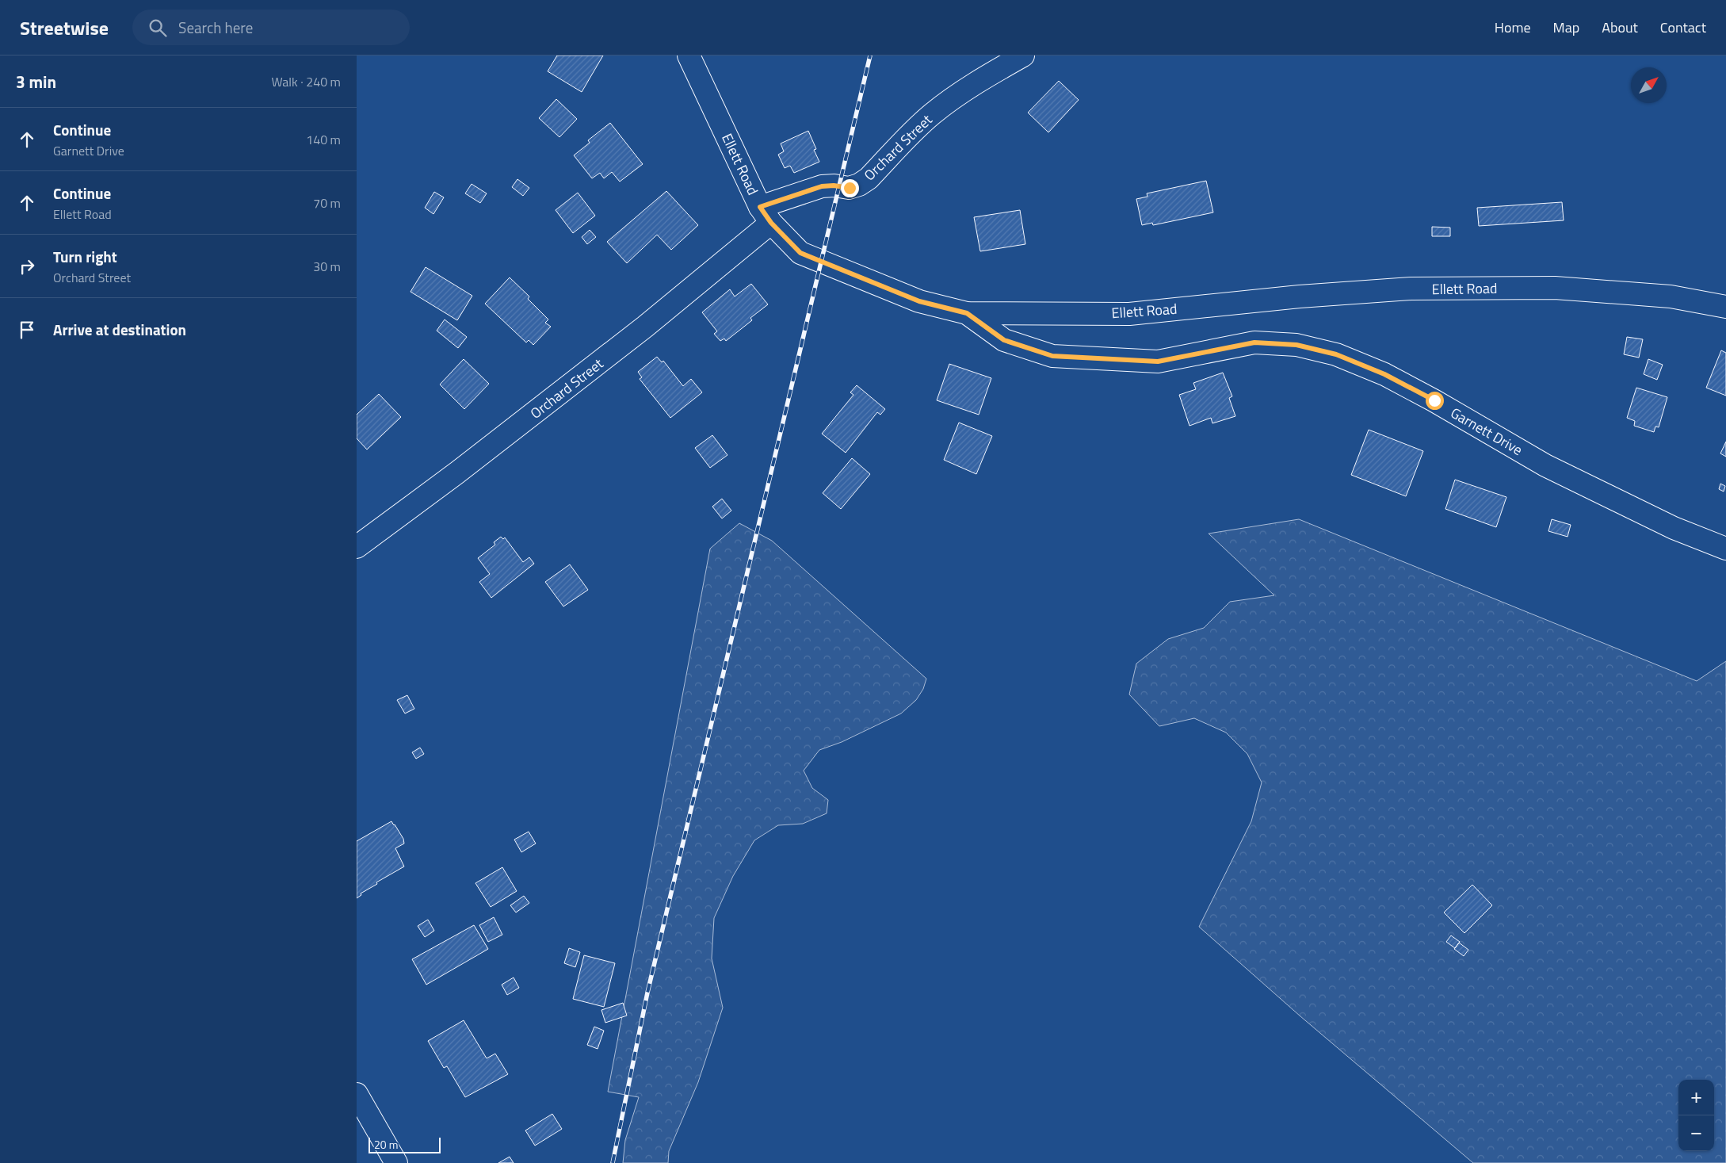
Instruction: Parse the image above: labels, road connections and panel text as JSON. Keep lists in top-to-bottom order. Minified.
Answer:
{"streets":{"street":["Orchard Street","Ellett Road","Garnett Drive"]},"crossings":[["Orchard Street","Ellett Road"],["Ellett Road","Garnett Drive"]],"scale_bar":"20 m","north":"top right","page":{"header":"Streetwise","search":"Search here","nav":["Home","Map","About","Contact"],"heading":["3 min","Walk · 240 m"],"list":[["Continue","Garnett Drive","140 m"],["Continue","Ellett Road","70 m"],["Turn right","Orchard Street","30 m"],"Arrive at destination"],"map_buttons":["+","−"],"scale":"20 m"}}
